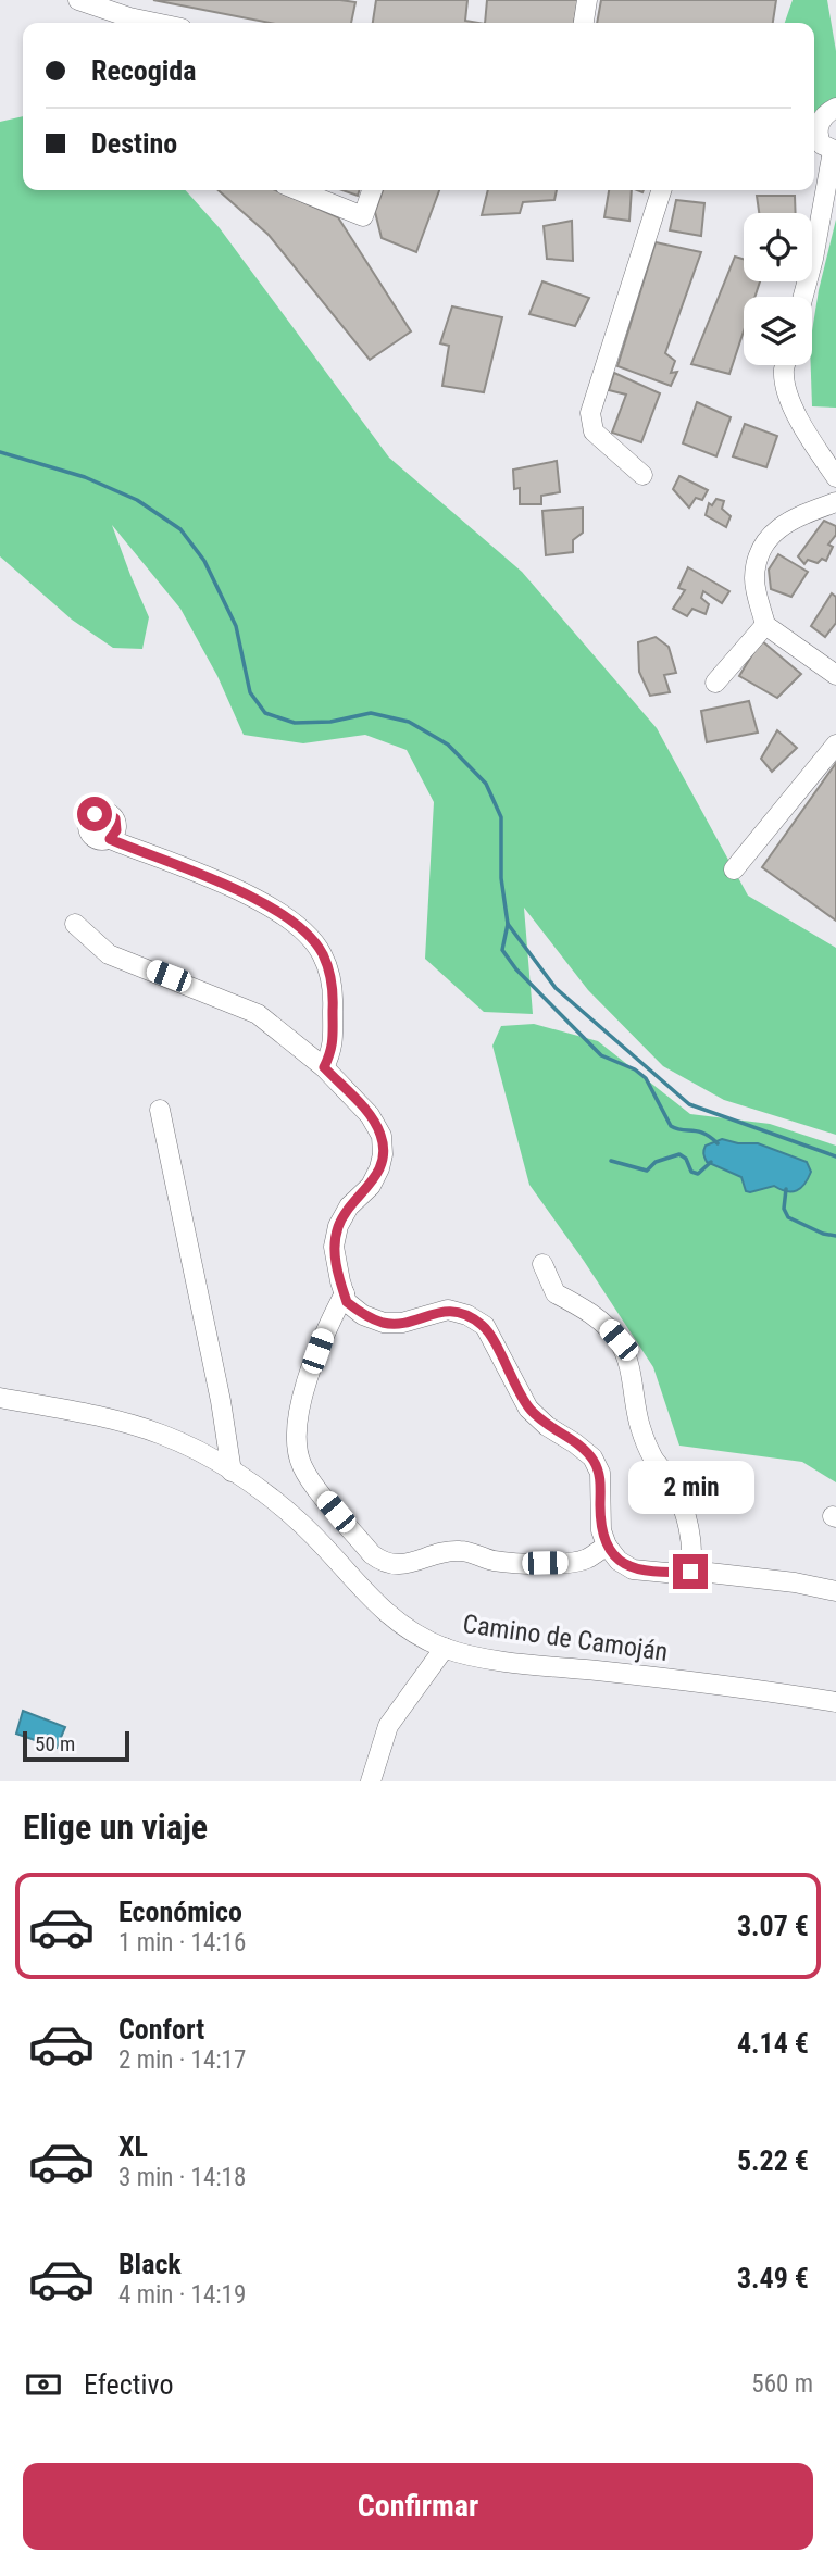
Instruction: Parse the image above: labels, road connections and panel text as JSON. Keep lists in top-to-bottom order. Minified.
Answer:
{"streets":{"street":["Camino de Camoján"]},"scale_bar":"50 m","page":{"banner":["Recogida","Destino"],"bubble":"2 min","scale":"50 m","heading":"Elige un viaje","list":[{"name":"Económico","note":"1 min · 14:16","value":"3.07 €"},{"name":"Confort","note":"2 min · 14:17","value":"4.14 €"},{"name":"XL","note":"3 min · 14:18","value":"5.22 €"},{"name":"Black","note":"4 min · 14:19","value":"3.49 €"}],"pay":["Efectivo","560 m"],"buttons":"Confirmar"}}
